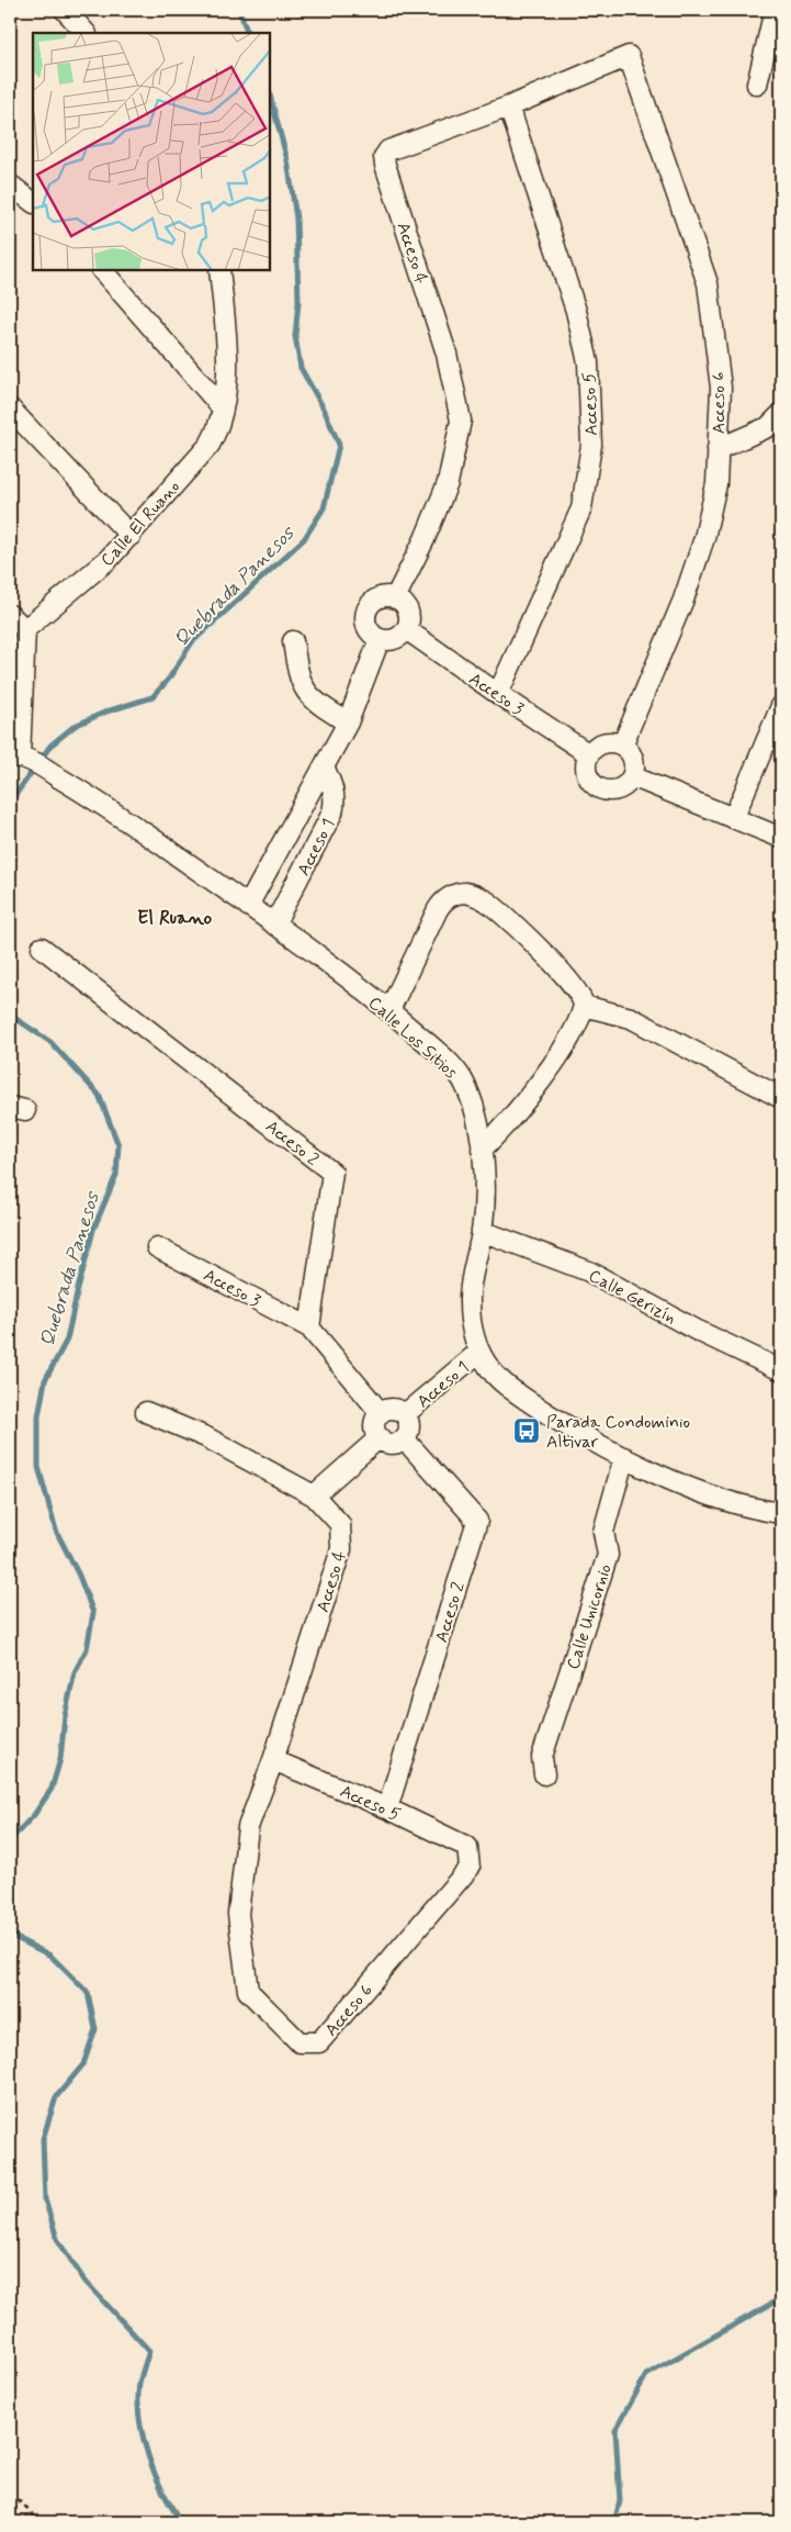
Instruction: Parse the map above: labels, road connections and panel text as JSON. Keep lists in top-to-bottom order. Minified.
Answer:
{"streets":{"street":["Acceso 4","Acceso 6","Acceso 5","Calle El Ruano","Acceso 3","Acceso 1","Calle Los Sitios","Acceso 2","Calle Gerizín","Calle Unicornio"]},"crossings":[["Acceso 4","Acceso 6"],["Acceso 4","Acceso 5"],["Acceso 4","Acceso 3"],["Acceso 4","Acceso 1"],["Acceso 6","Acceso 5"],["Acceso 6","Acceso 3"],["Acceso 5","Acceso 3"],["Acceso 5","Acceso 2"],["Acceso 3","Acceso 1"],["Acceso 3","Acceso 2"],["Acceso 1","Calle Los Sitios"],["Acceso 1","Acceso 2"],["Calle Los Sitios","Calle Gerizín"],["Calle Los Sitios","Calle Unicornio"]],"districts":["El Ruano"],"water":["Quebrada Panesos"],"places":{"bus stop":["Parada Condominio Altivar"]}}
